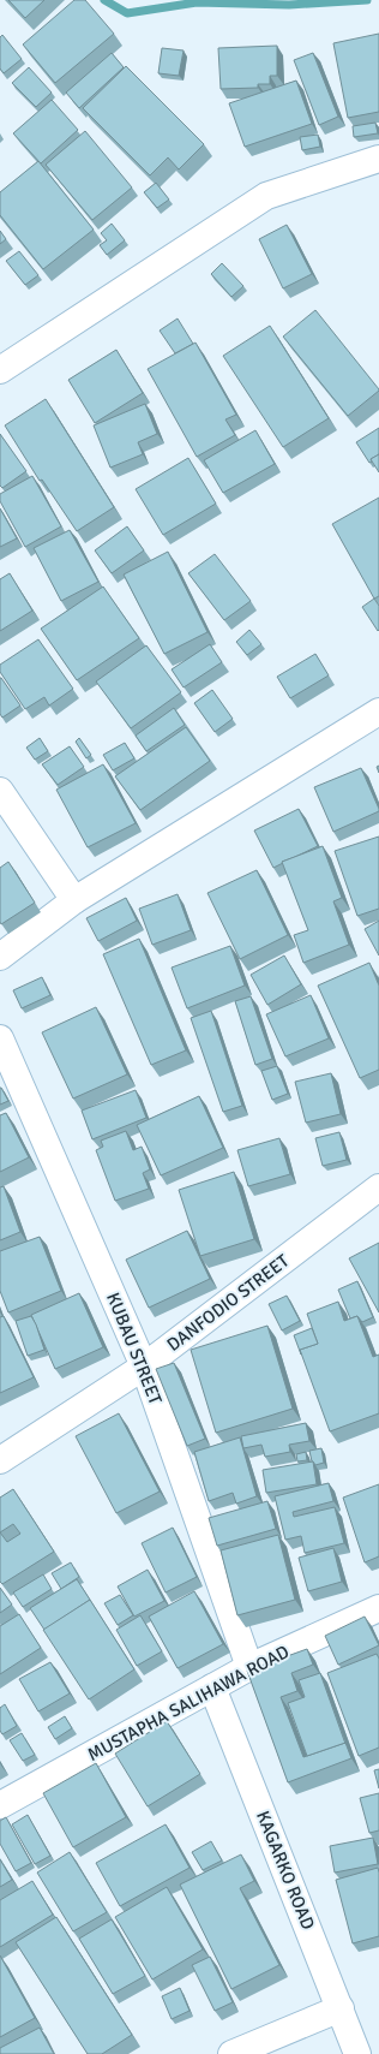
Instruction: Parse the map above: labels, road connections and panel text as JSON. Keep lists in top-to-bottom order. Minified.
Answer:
{"streets":{"street":["DANFODIO STREET","KUBAU STREET","MUSTAPHA SALIHAWA ROAD","KAGARKO ROAD"]},"crossings":[["DANFODIO STREET","KUBAU STREET"],["KUBAU STREET","MUSTAPHA SALIHAWA ROAD"],["MUSTAPHA SALIHAWA ROAD","KAGARKO ROAD"]]}
